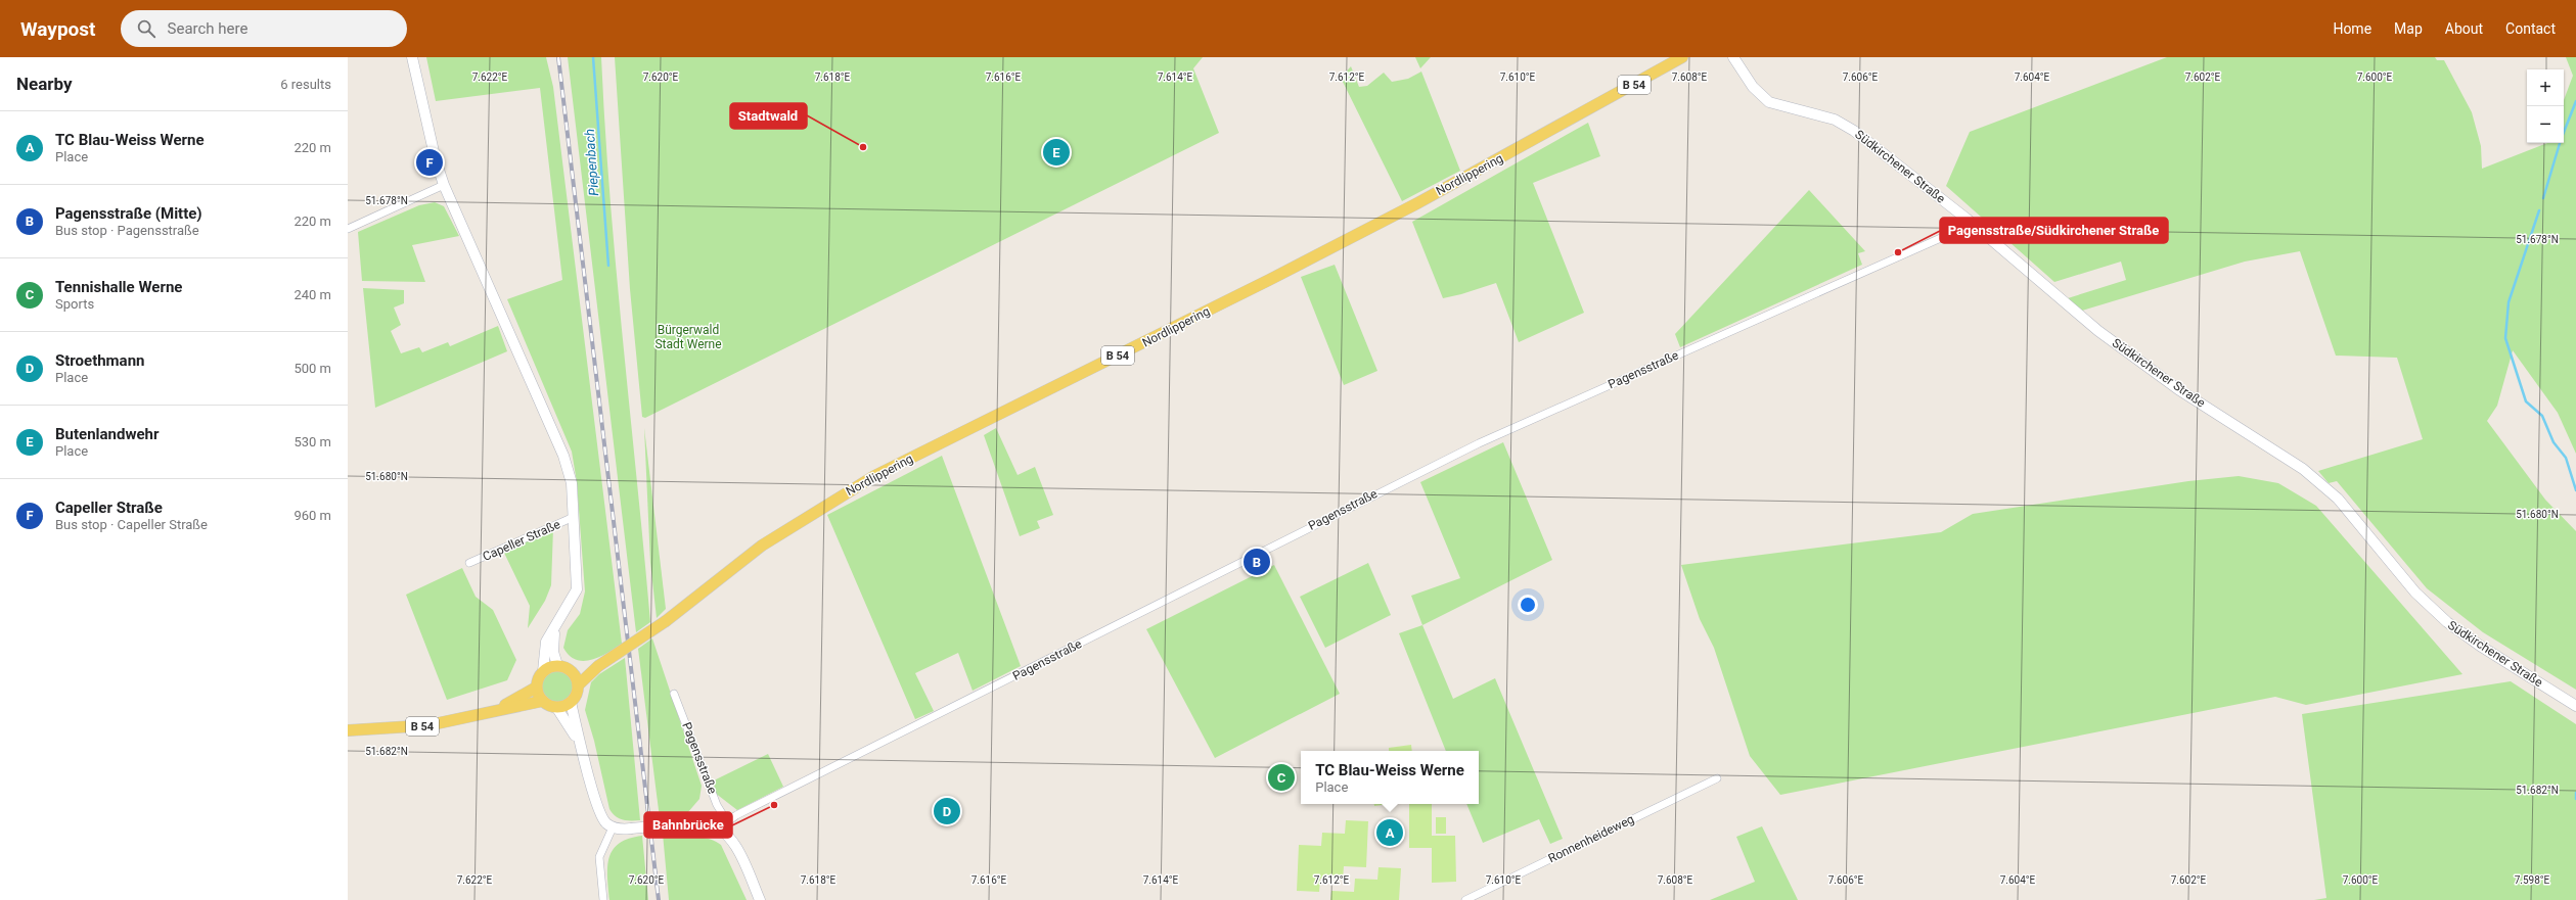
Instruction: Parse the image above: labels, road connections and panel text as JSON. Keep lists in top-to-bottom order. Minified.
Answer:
{"streets":{"main road":["B 54","Nordlippering"],"street":["Südkirchener Straße","Pagensstraße","Capeller Straße","Ronnenheideweg"]},"crossings":[["B 54","Nordlippering"],["B 54","Capeller Straße"],["Südkirchener Straße","Pagensstraße"],["Nordlippering","Capeller Straße"]],"water":["Piepenbach"],"parks":["Bürgerwald Stadt Werne"],"places":["Stadtwald","Pagensstraße/Südkirchener Straße","Bahnbrücke"],"page":{"header":"Waypost","search":"Search here","nav":["Home","Map","About","Contact"],"heading":["Nearby","6 results"],"map_buttons":["+","−"],"list":[{"mark":"A","name":"TC Blau-Weiss Werne","note":"Place","value":"220 m"},{"mark":"B","name":"Pagensstraße (Mitte)","note":"Bus stop · Pagensstraße","value":"220 m"},{"mark":"C","name":"Tennishalle Werne","note":"Sports","value":"240 m"},{"mark":"D","name":"Stroethmann","note":"Place","value":"500 m"},{"mark":"E","name":"Butenlandwehr","note":"Place","value":"530 m"},{"mark":"F","name":"Capeller Straße","note":"Bus stop · Capeller Straße","value":"960 m"}],"pins":["E","F","B","C","D","A"],"popup":["TC Blau-Weiss Werne","Place"]},"coordinates":["7.622°E","7.620°E","7.618°E","7.616°E","7.614°E","7.612°E","7.610°E","7.608°E","7.606°E","7.604°E","7.602°E","7.600°E","51.678°N","51.680°N","51.682°N","7.598°E"]}
